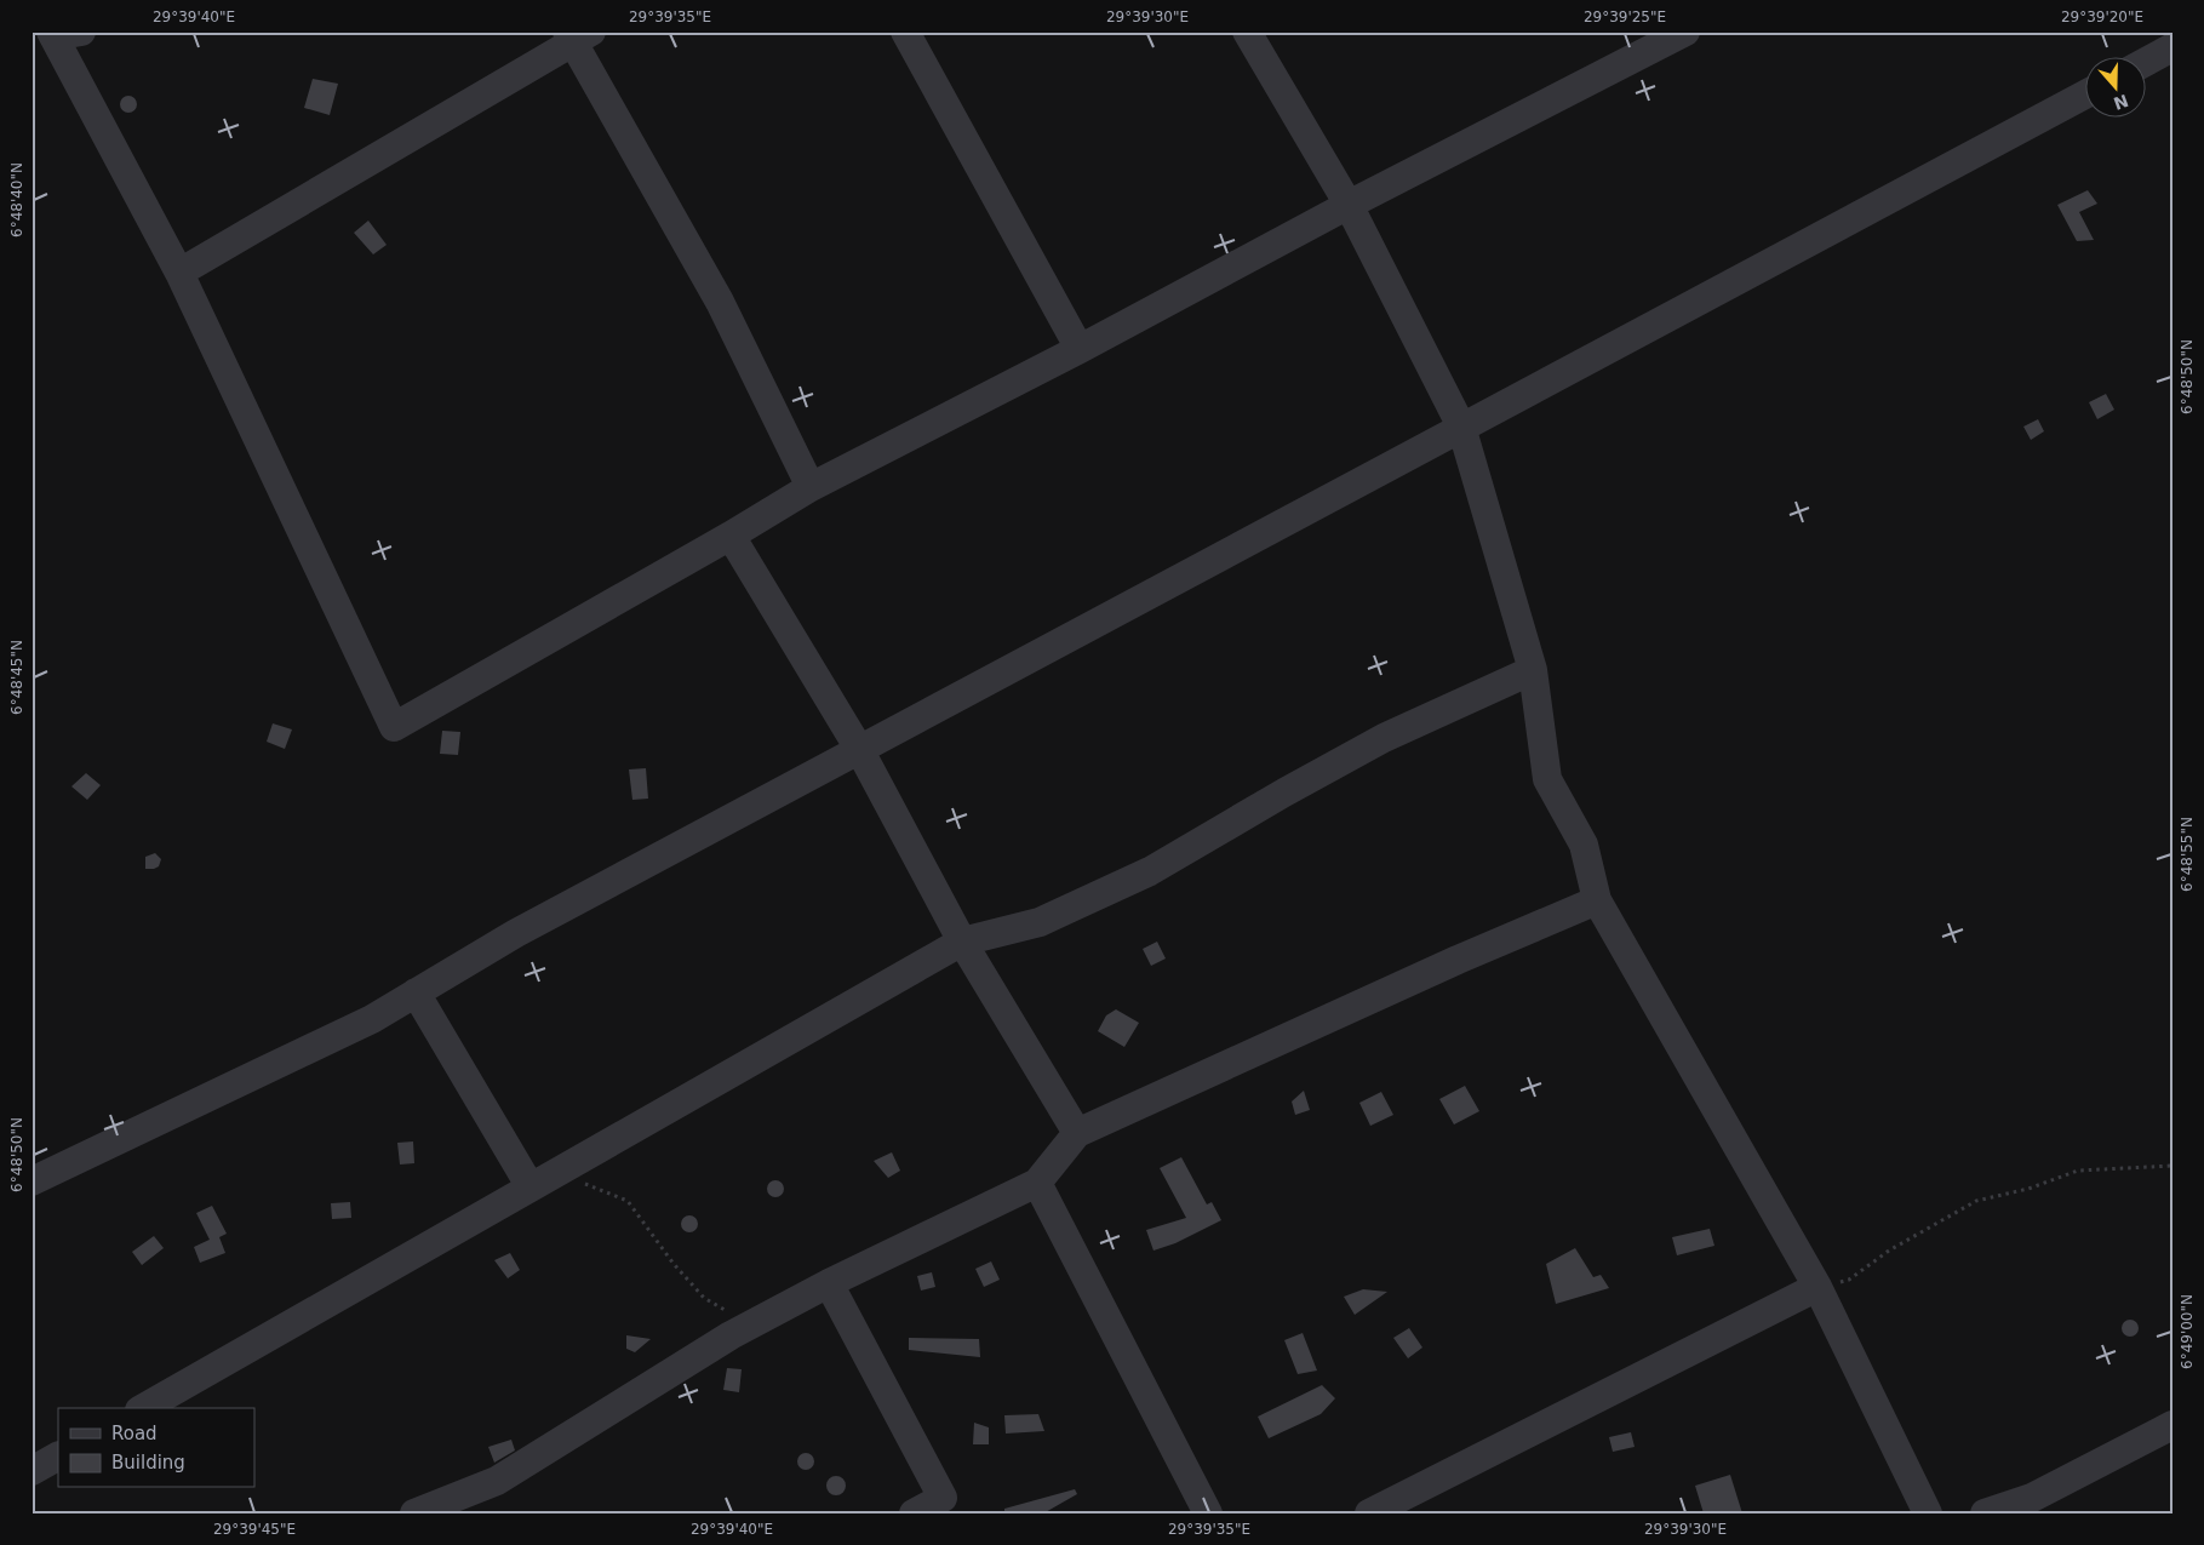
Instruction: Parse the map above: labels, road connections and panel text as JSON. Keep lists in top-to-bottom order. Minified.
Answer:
{"legend":["Road","Building"],"north":"bottom","coordinates":["29°39'40\"E","29°39'35\"E","29°39'30\"E","29°39'25\"E","29°39'20\"E","6°48'40\"N","6°48'50\"N","6°48'45\"N","6°48'55\"N","6°49'00\"N","29°39'45\"E"]}
